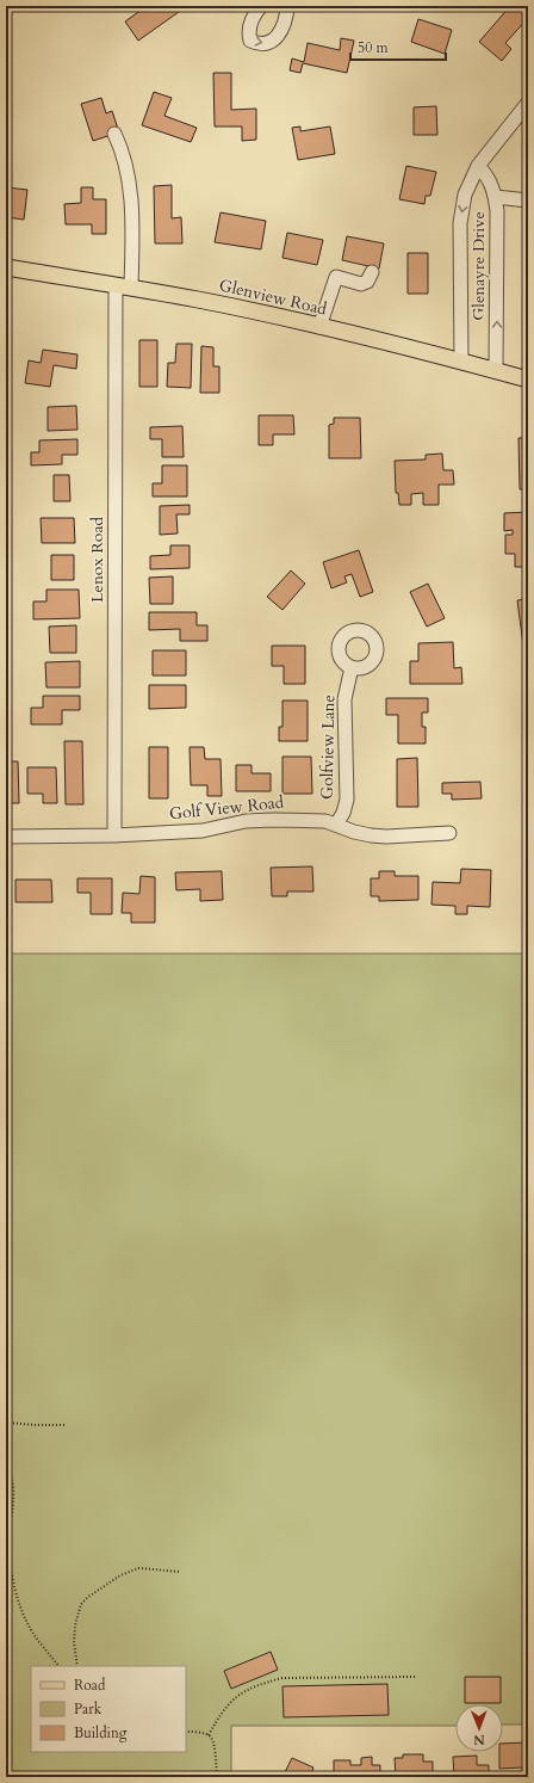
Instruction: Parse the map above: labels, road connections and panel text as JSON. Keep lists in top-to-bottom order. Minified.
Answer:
{"streets":{"main road":["Glenview Road"],"street":["Glenayre Drive","Lenox Road","Golfview Lane","Golf View Road"]},"crossings":[["Glenayre Drive","Glenview Road"],["Glenview Road","Lenox Road"],["Lenox Road","Golf View Road"],["Golfview Lane","Golf View Road"]],"legend":["Road","Park","Building"],"scale_bar":"50 m","north":"bottom"}
